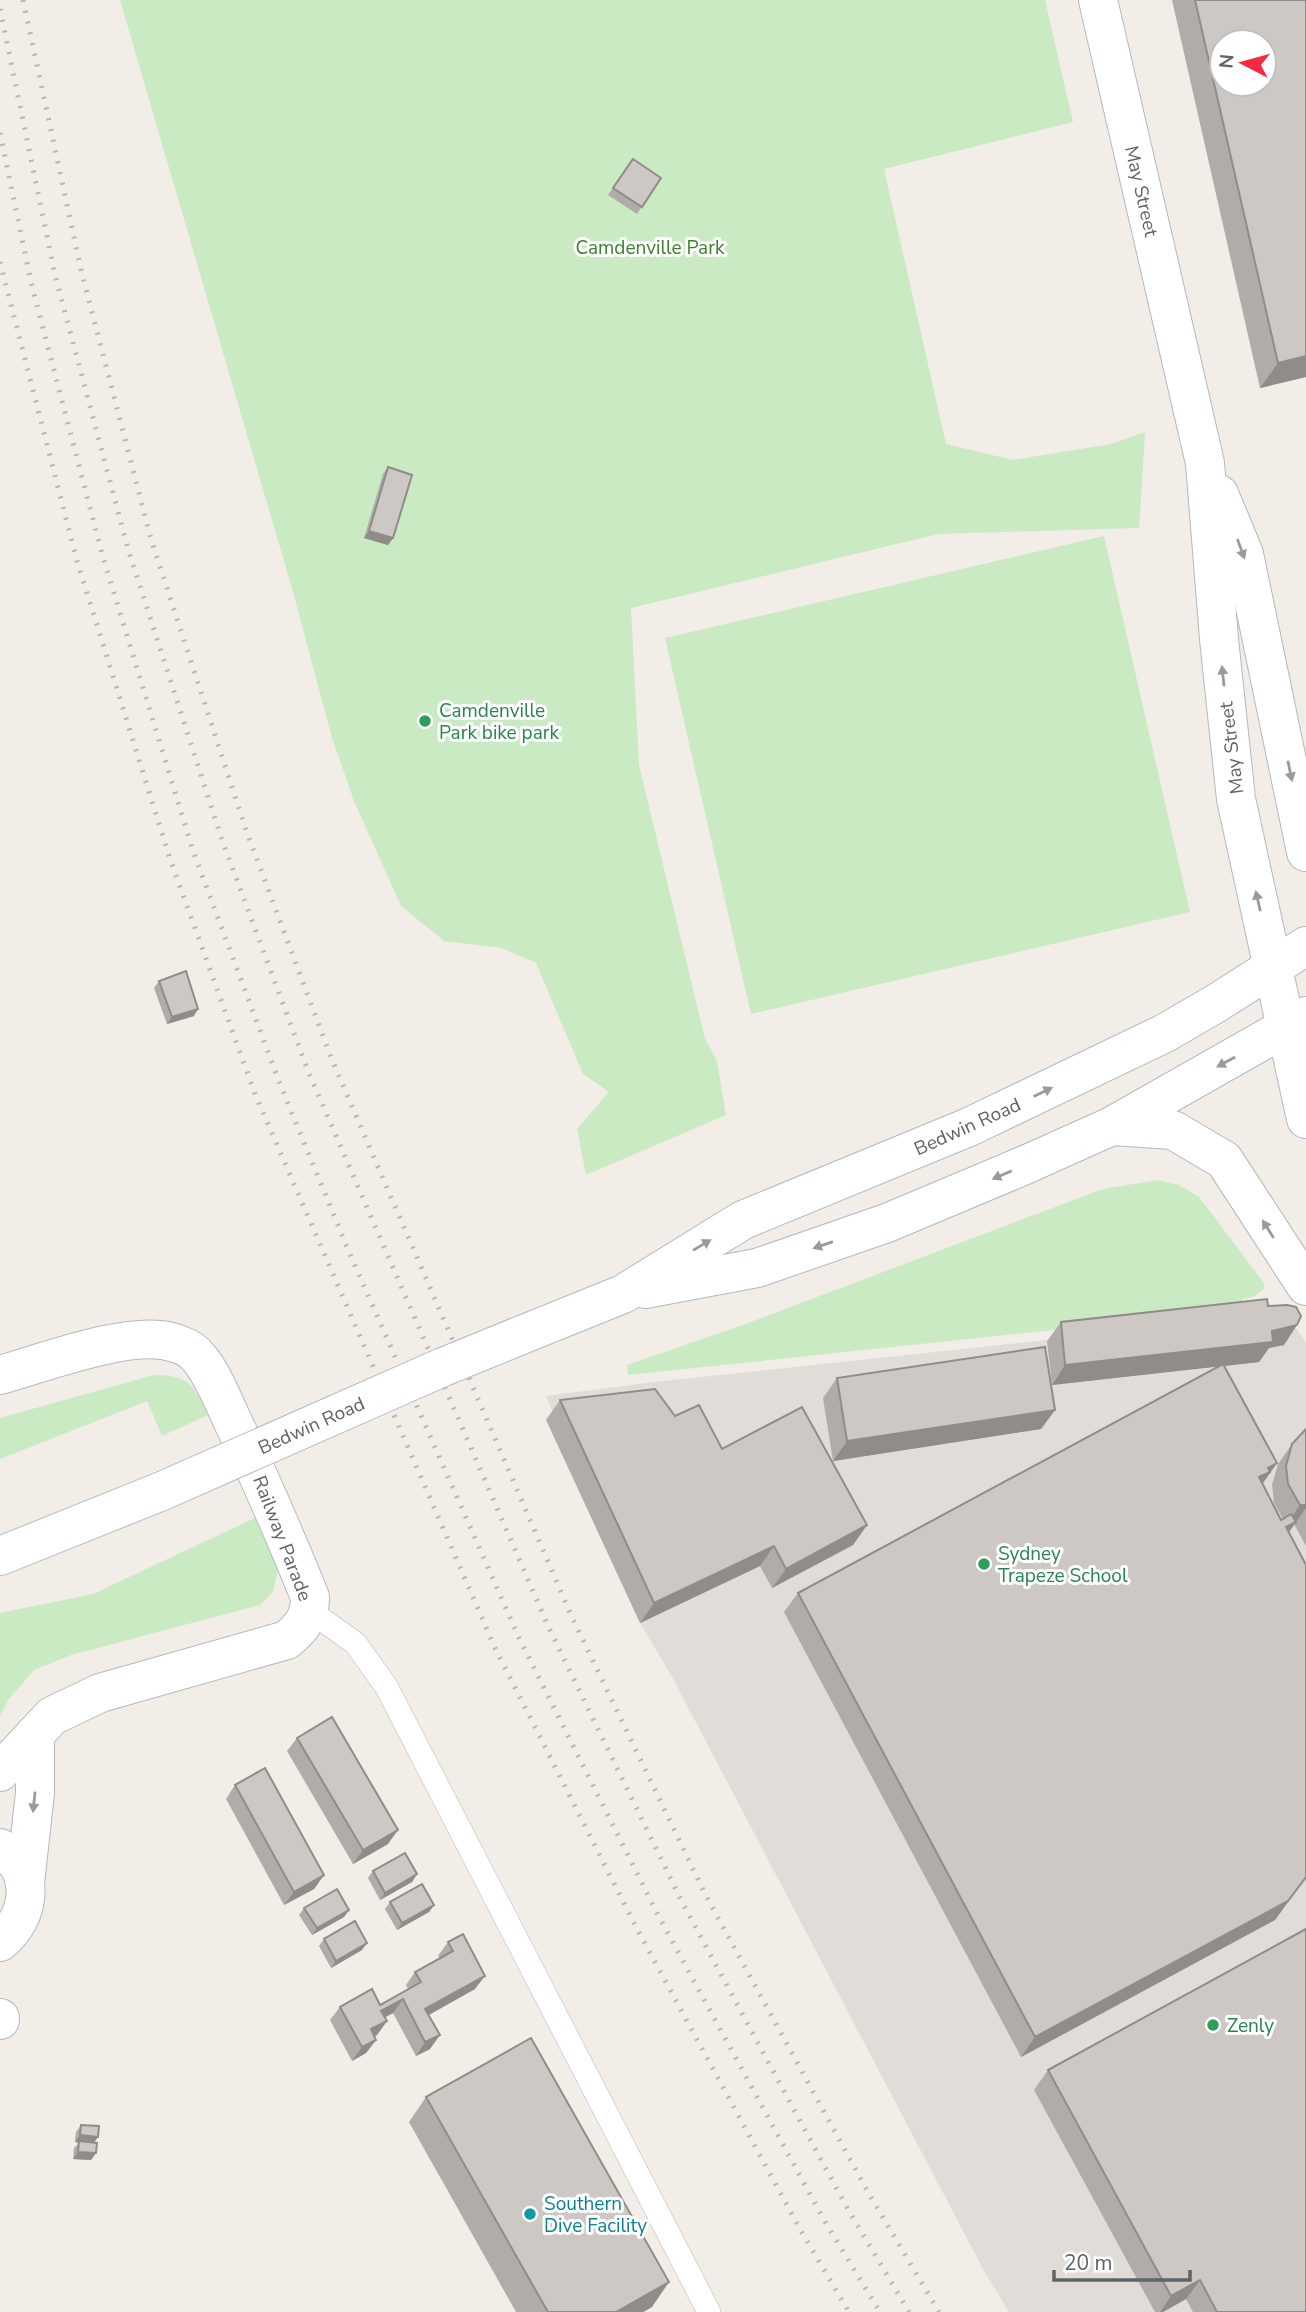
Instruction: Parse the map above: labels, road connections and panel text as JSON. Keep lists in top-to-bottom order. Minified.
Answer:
{"streets":{"main road":["May Street","Bedwin Road","Railway Parade"]},"crossings":[["May Street","Bedwin Road"]],"parks":["Camdenville Park"],"places":["Camdenville Park bike park","Sydney Trapeze School","Zenly","Southern Dive Facility"],"scale_bar":"20 m","north":"left"}
